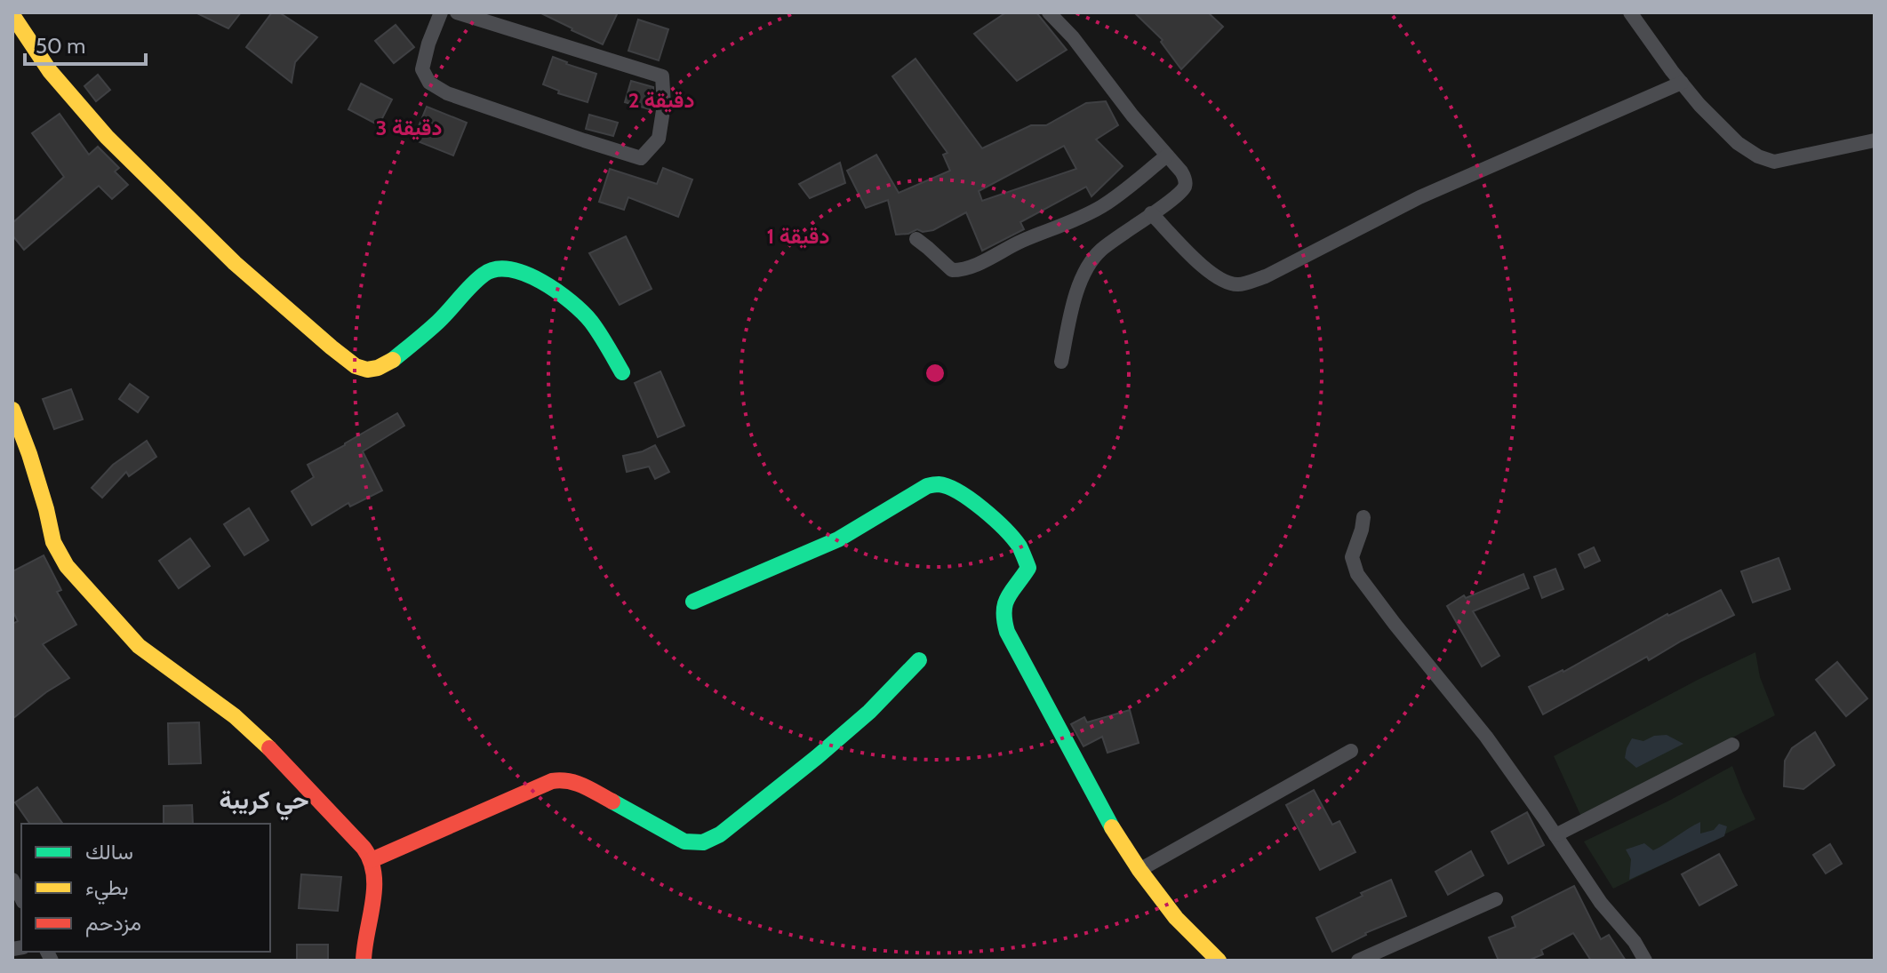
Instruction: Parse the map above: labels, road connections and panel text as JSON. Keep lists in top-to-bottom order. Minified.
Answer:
{"districts":["حي كريبة"],"legend":["سالك","بطيء","مزدحم"],"scale_bar":"50 m","rings":["2 دقيقة","3 دقيقة","1 دقيقة"]}
